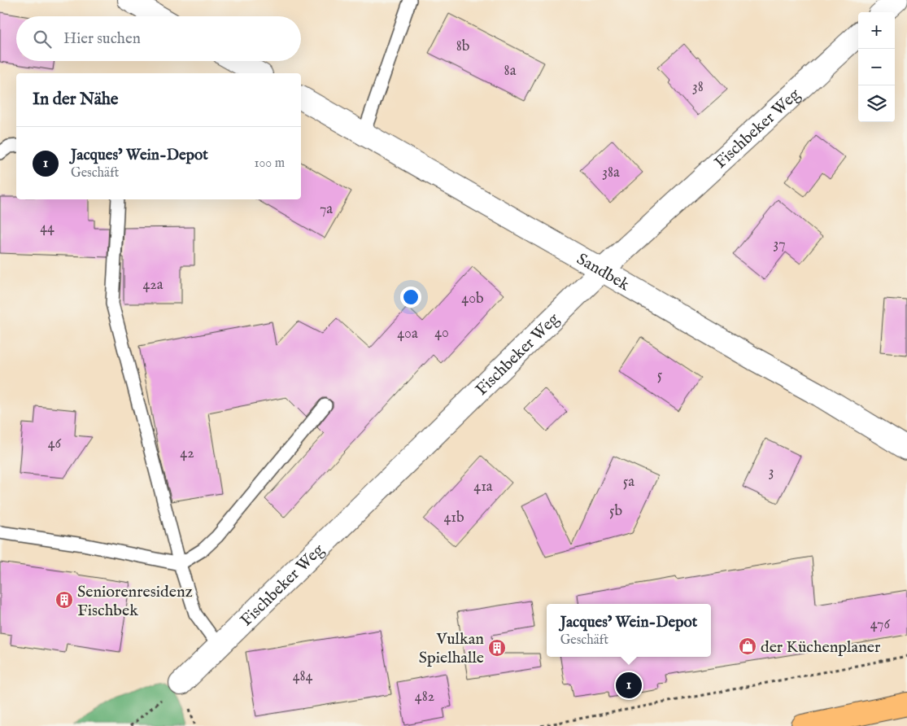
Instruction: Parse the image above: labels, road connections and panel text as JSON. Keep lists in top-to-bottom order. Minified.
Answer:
{"streets":{"street":["Fischbeker Weg","Sandbek"]},"crossings":[["Fischbeker Weg","Sandbek"]],"places":{"building":["Seniorenresidenz Fischbek","Vulkan Spielhalle"],"shop":["der Küchenplaner"]},"house_numbers":["8b","8a","38","38a","7a","44","37","42a","40b","40","40a","5","46","42","3","5a","41a","5b","41b","476","484","482"],"page":{"map_buttons":["+","−"],"search":"Hier suchen","heading":"In der Nähe","list":[{"mark":"1","name":"Jacques’ Wein-Depot","note":"Geschäft","value":"100 m"}],"popup":["Jacques’ Wein-Depot","Geschäft"],"pins":"1"}}
